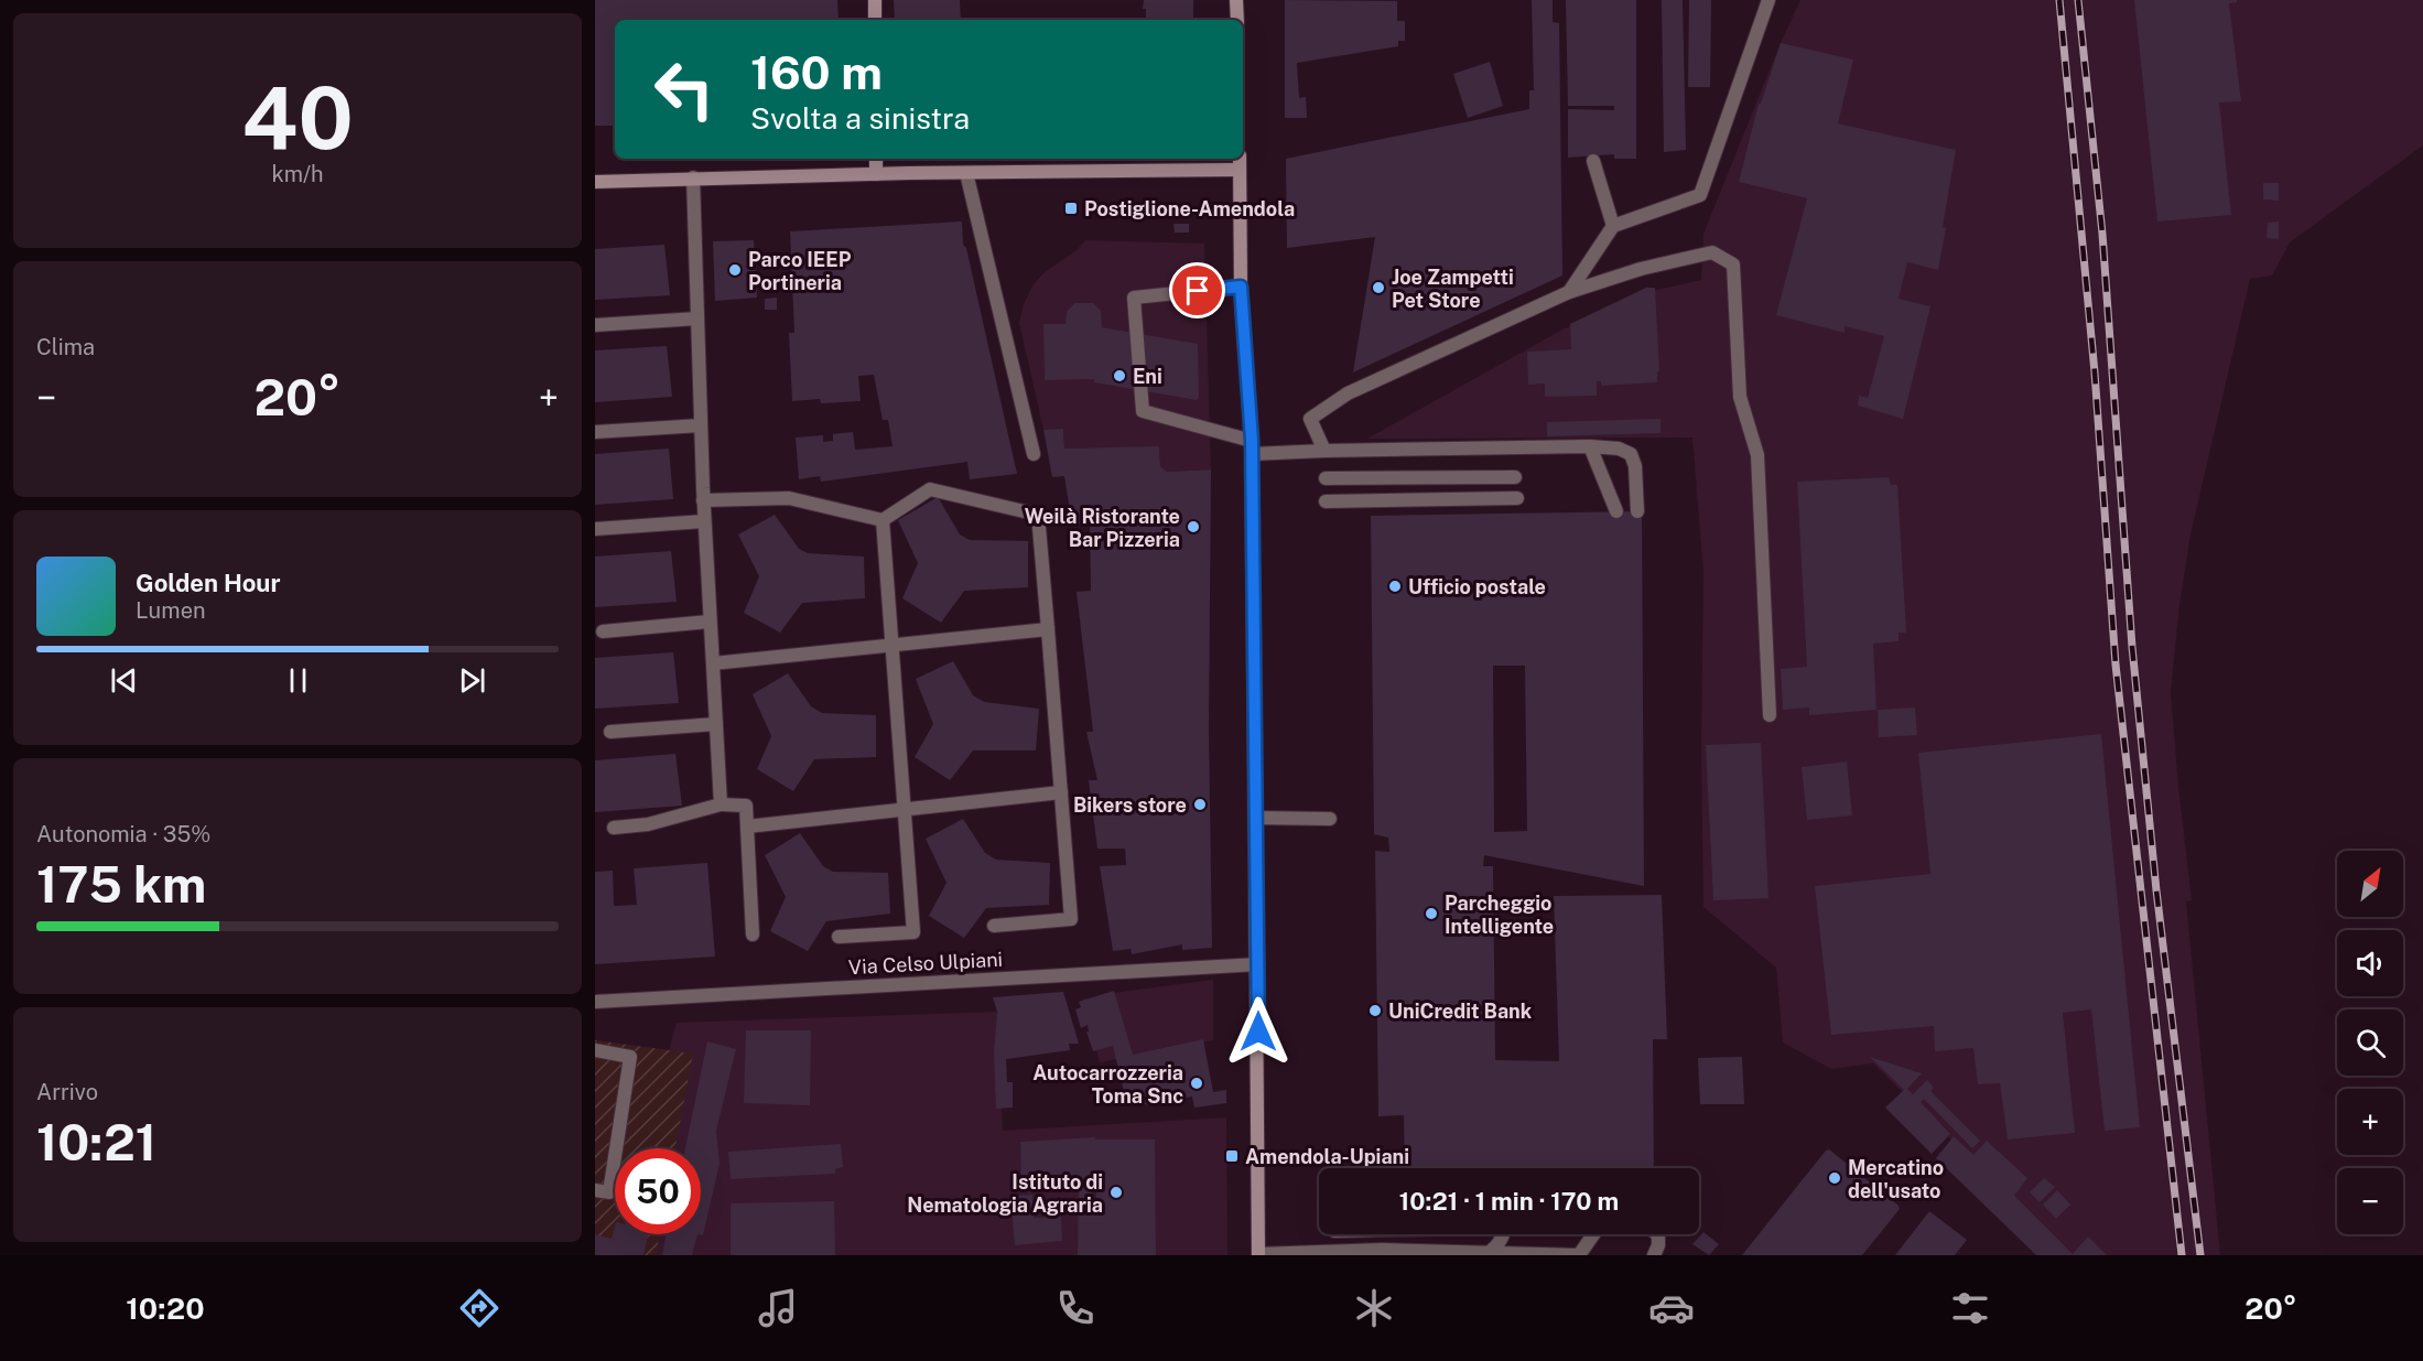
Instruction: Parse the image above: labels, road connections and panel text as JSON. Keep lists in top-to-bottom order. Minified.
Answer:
{"streets":{"street":["Via Celso Ulpiani"]},"places":{"transit":["Postiglione-Amendola","Amendola-Upiani"],"other":["Parco IEEP Portineria","Joe Zampetti Pet Store","Eni","Weilà Ristorante Bar Pizzeria","Ufficio postale","Bikers store","Parcheggio Intelligente","UniCredit Bank","Autocarrozzeria Toma Snc","Mercatino dell'usato","Istituto di Nematologia Agraria"]},"north":"top right","page":{"tile":[["40","km/h"],"Clima",["Autonomia · 35%","175 km"],["Arrivo","10:21"]],"turn":["160 m","Svolta a sinistra"],"heat":["−","20°","+"],"song":["Golden Hour","Lumen"],"map_buttons":["+","−"],"limit":"50","trip":"10:21 · 1 min · 170 m","tabs":["10:20","20°"]}}
